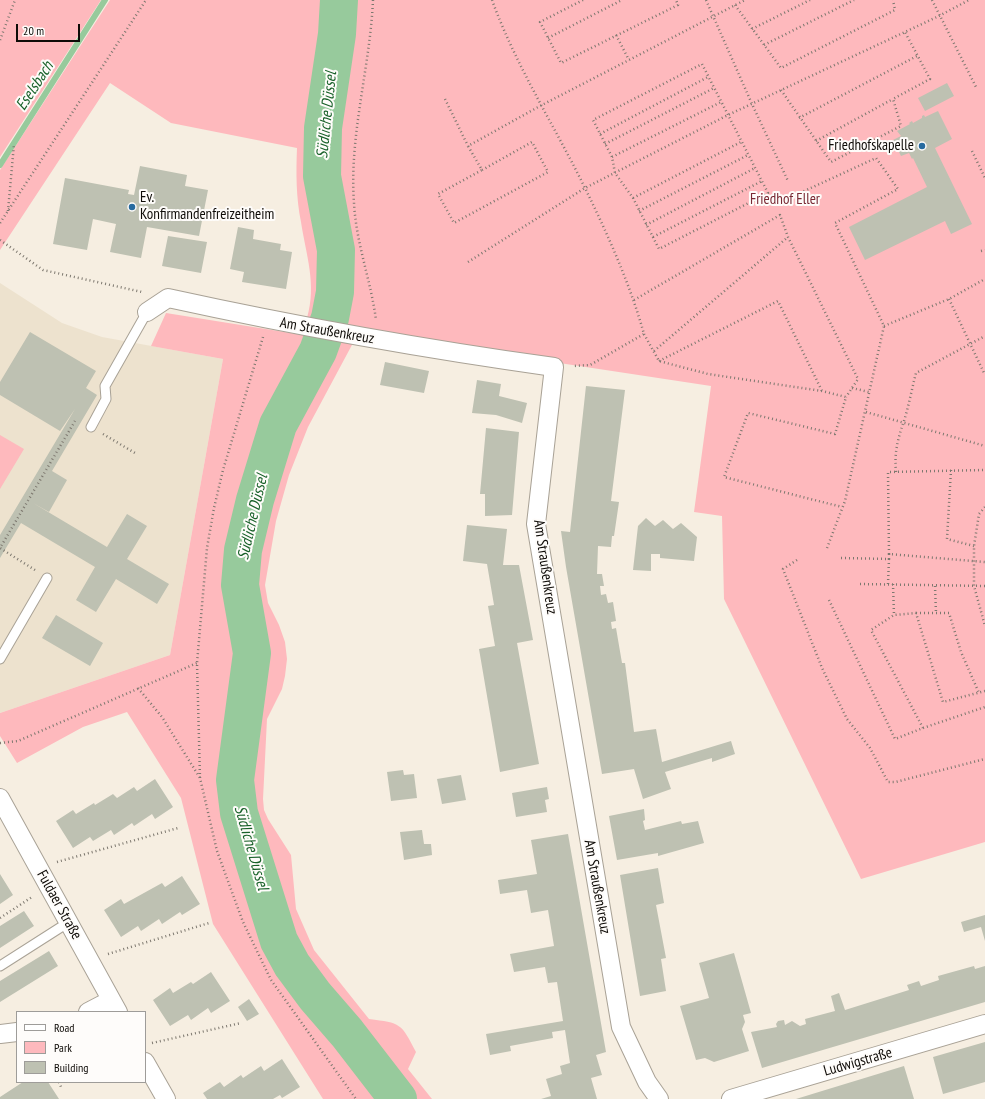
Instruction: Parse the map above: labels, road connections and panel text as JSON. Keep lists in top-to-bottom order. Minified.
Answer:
{"streets":{"street":["Am Straußenkreuz","Fuldaer Straße","Ludwigstraße"]},"water":["Eselsbach","Südliche Düssel"],"parks":["Friedhof Eller"],"places":["Friedhofskapelle","Ev. Konfirmandenfreizeitheim"],"legend":["Road","Park","Building"],"scale_bar":"20 m"}
